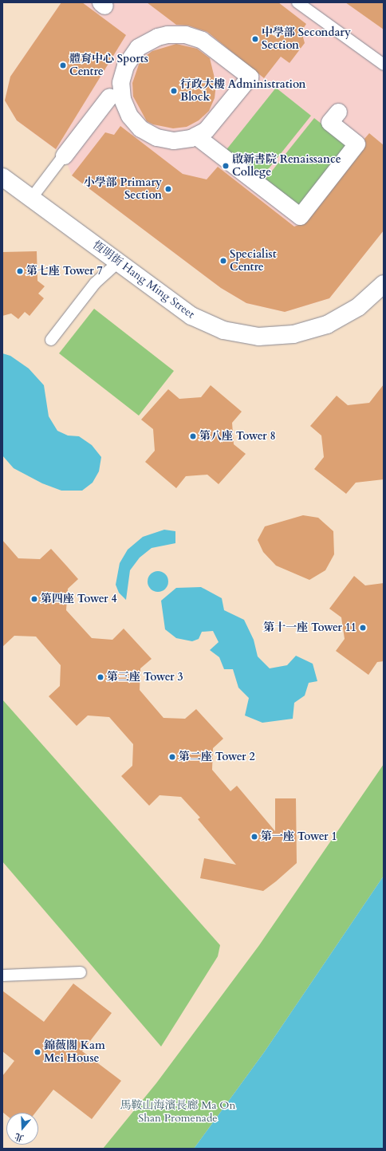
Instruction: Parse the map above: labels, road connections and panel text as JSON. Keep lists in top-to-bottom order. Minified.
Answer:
{"streets":{"street":["恆明街 Hang Ming Street"]},"parks":["馬鞍山海濱長廊 Ma On Shan Promenade"],"places":["中學部 Secondary Section","體育中心 Sports Centre","行政大樓 Administration Block","啟新書院 Renaissance College","小學部 Primary Section","Specialist Centre","第七座 Tower 7","第八座 Tower 8","第四座 Tower 4","第十一座 Tower 11","第三座 Tower 3","第二座 Tower 2","第一座 Tower 1","錦薇閣 Kam Mei House"],"north":"bottom"}
